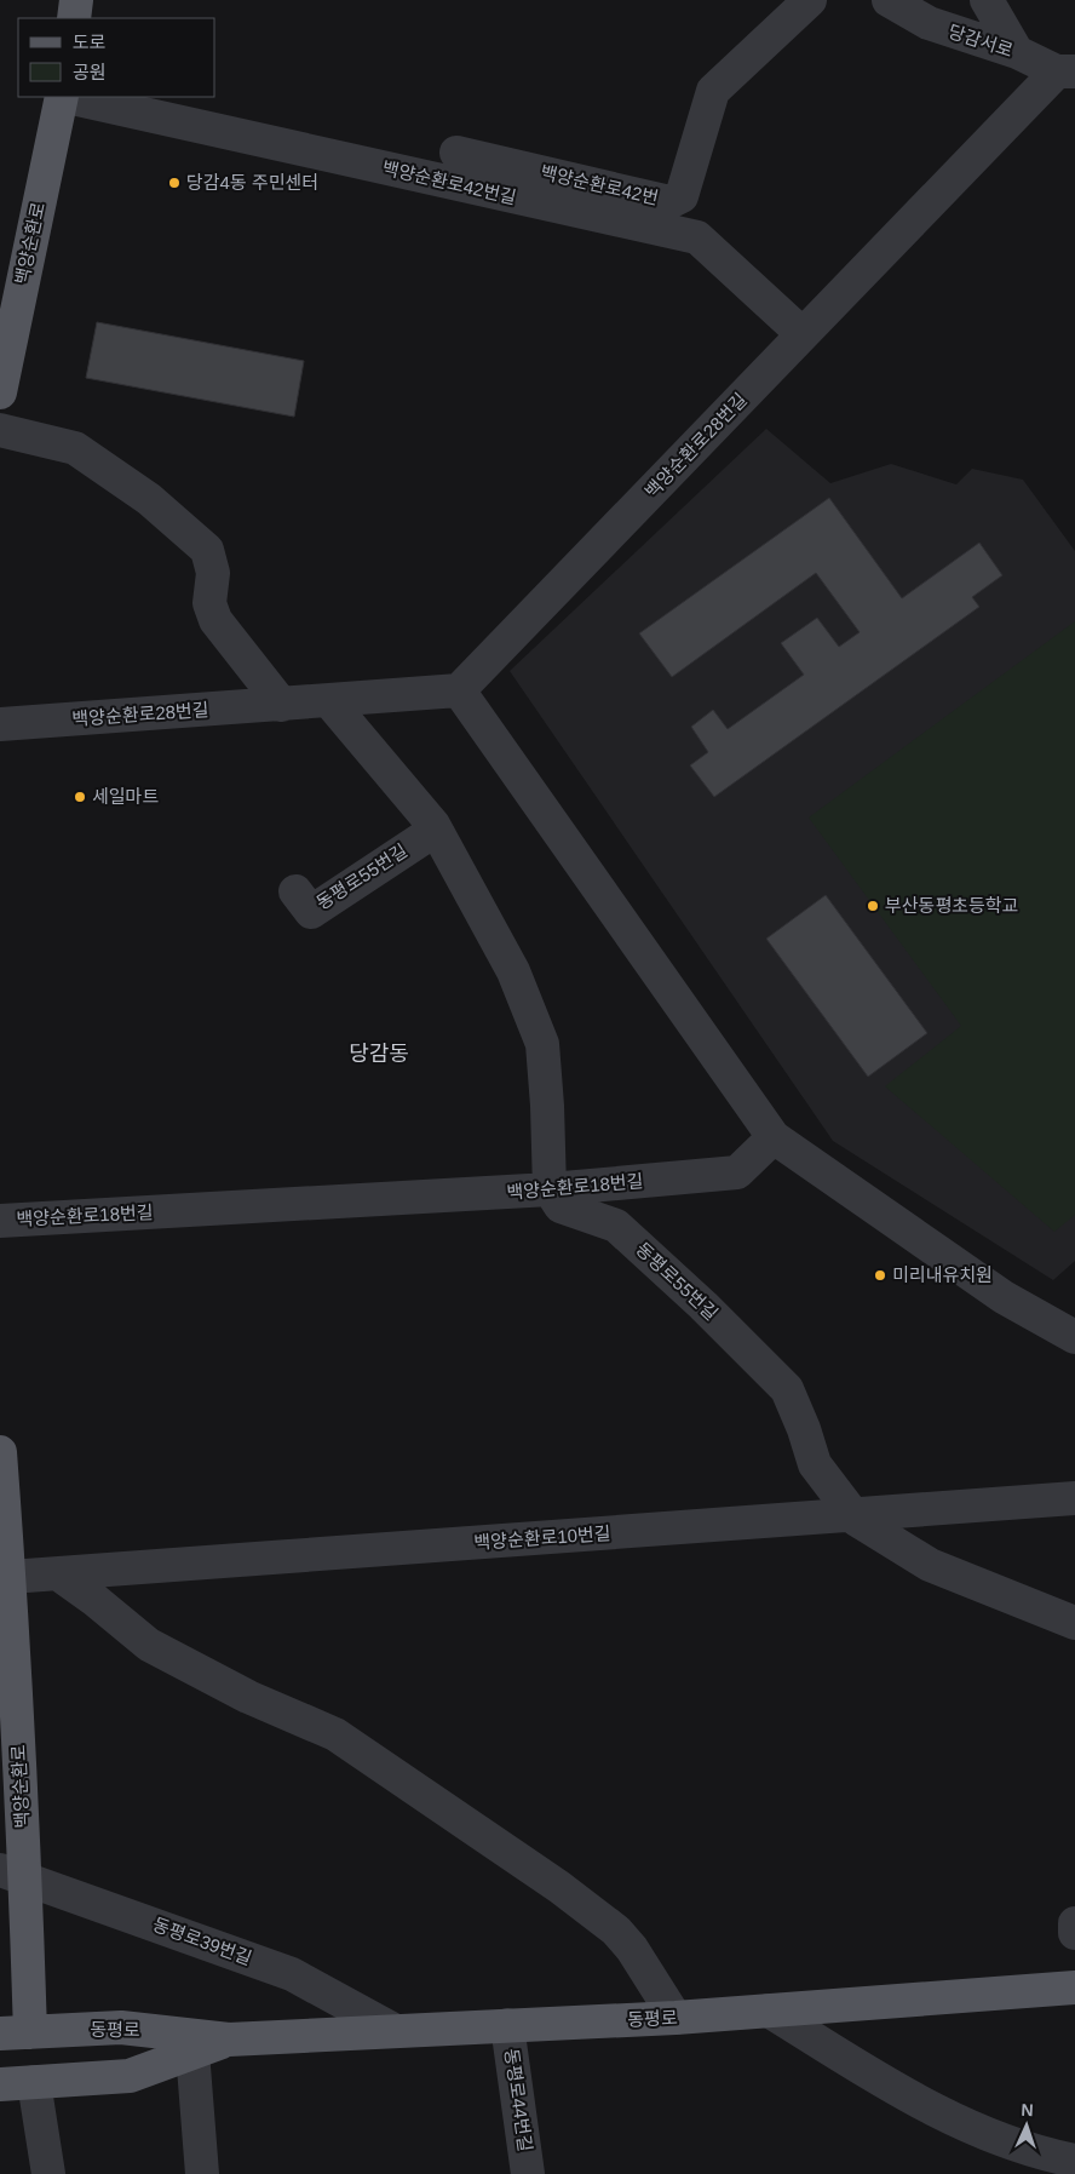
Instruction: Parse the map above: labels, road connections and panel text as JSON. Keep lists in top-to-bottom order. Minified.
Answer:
{"streets":{"main road":["백양순환로","동평로"],"street":["당감서로","백양순환로42번길","백양순환로42번","백양순환로28번길","동평로55번길","백양순환로18번길","백양순환로10번길","동평로39번길","동평로44번길"]},"crossings":[["당감서로","백양순환로28번길"],["백양순환로42번길","백양순환로28번길"],["백양순환로","백양순환로10번길"],["백양순환로","동평로39번길"],["백양순환로","동평로"],["동평로55번길","백양순환로18번길"],["동평로55번길","백양순환로10번길"],["동평로39번길","동평로"],["동평로","동평로44번길"]],"districts":["당감동"],"places":["당감4동 주민센터","세일마트","부산동평초등학교","미리내유치원"],"legend":["도로","공원"],"north":"top"}
